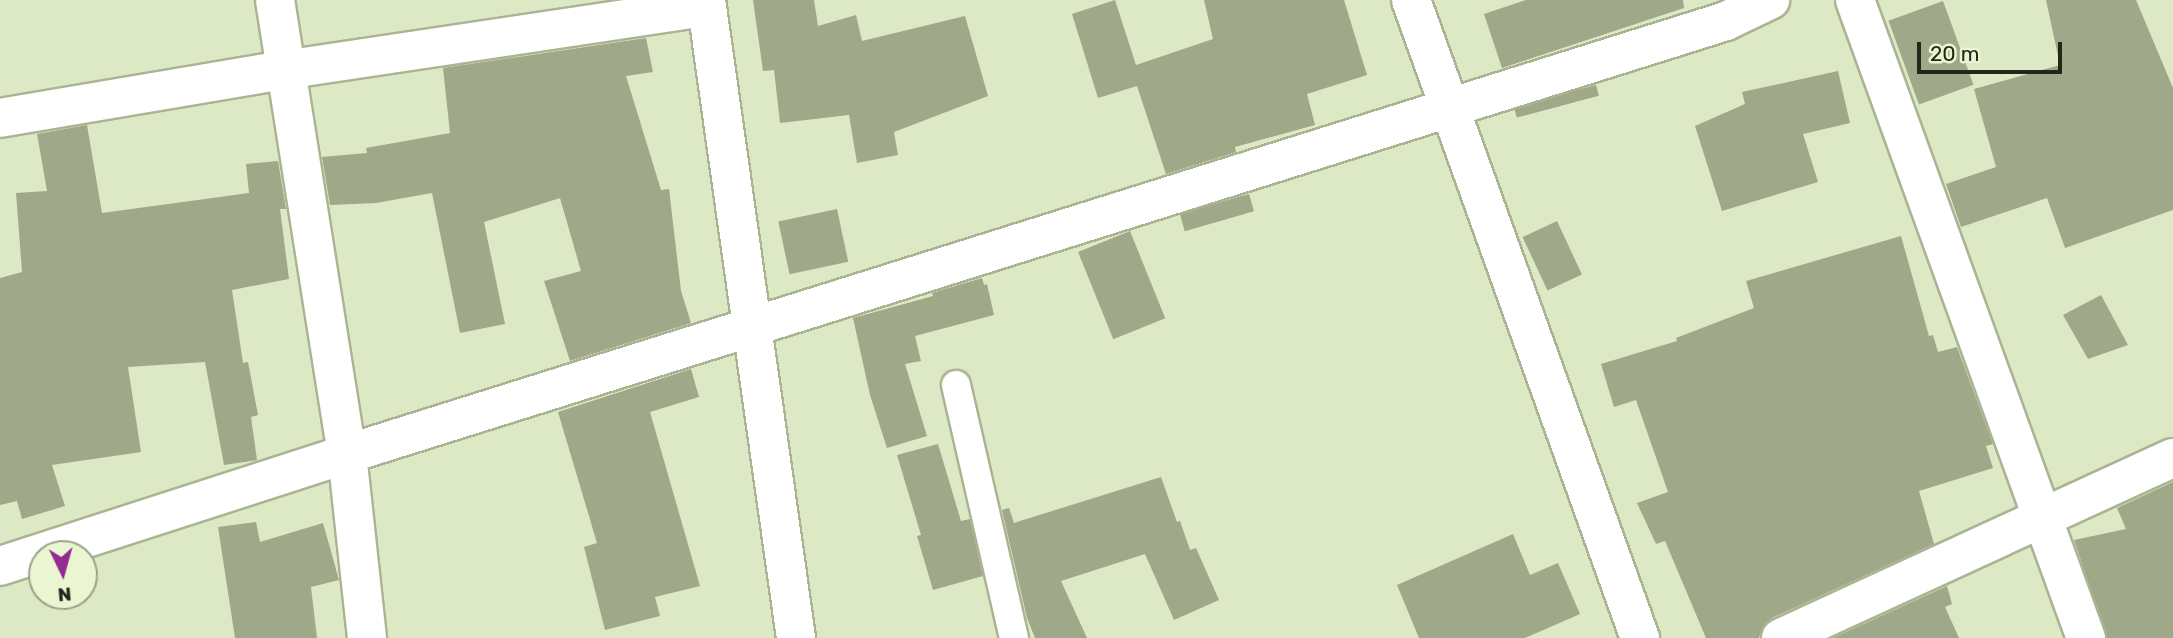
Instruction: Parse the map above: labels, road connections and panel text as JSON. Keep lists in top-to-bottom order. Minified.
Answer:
{"scale_bar":"20 m","north":"bottom"}
